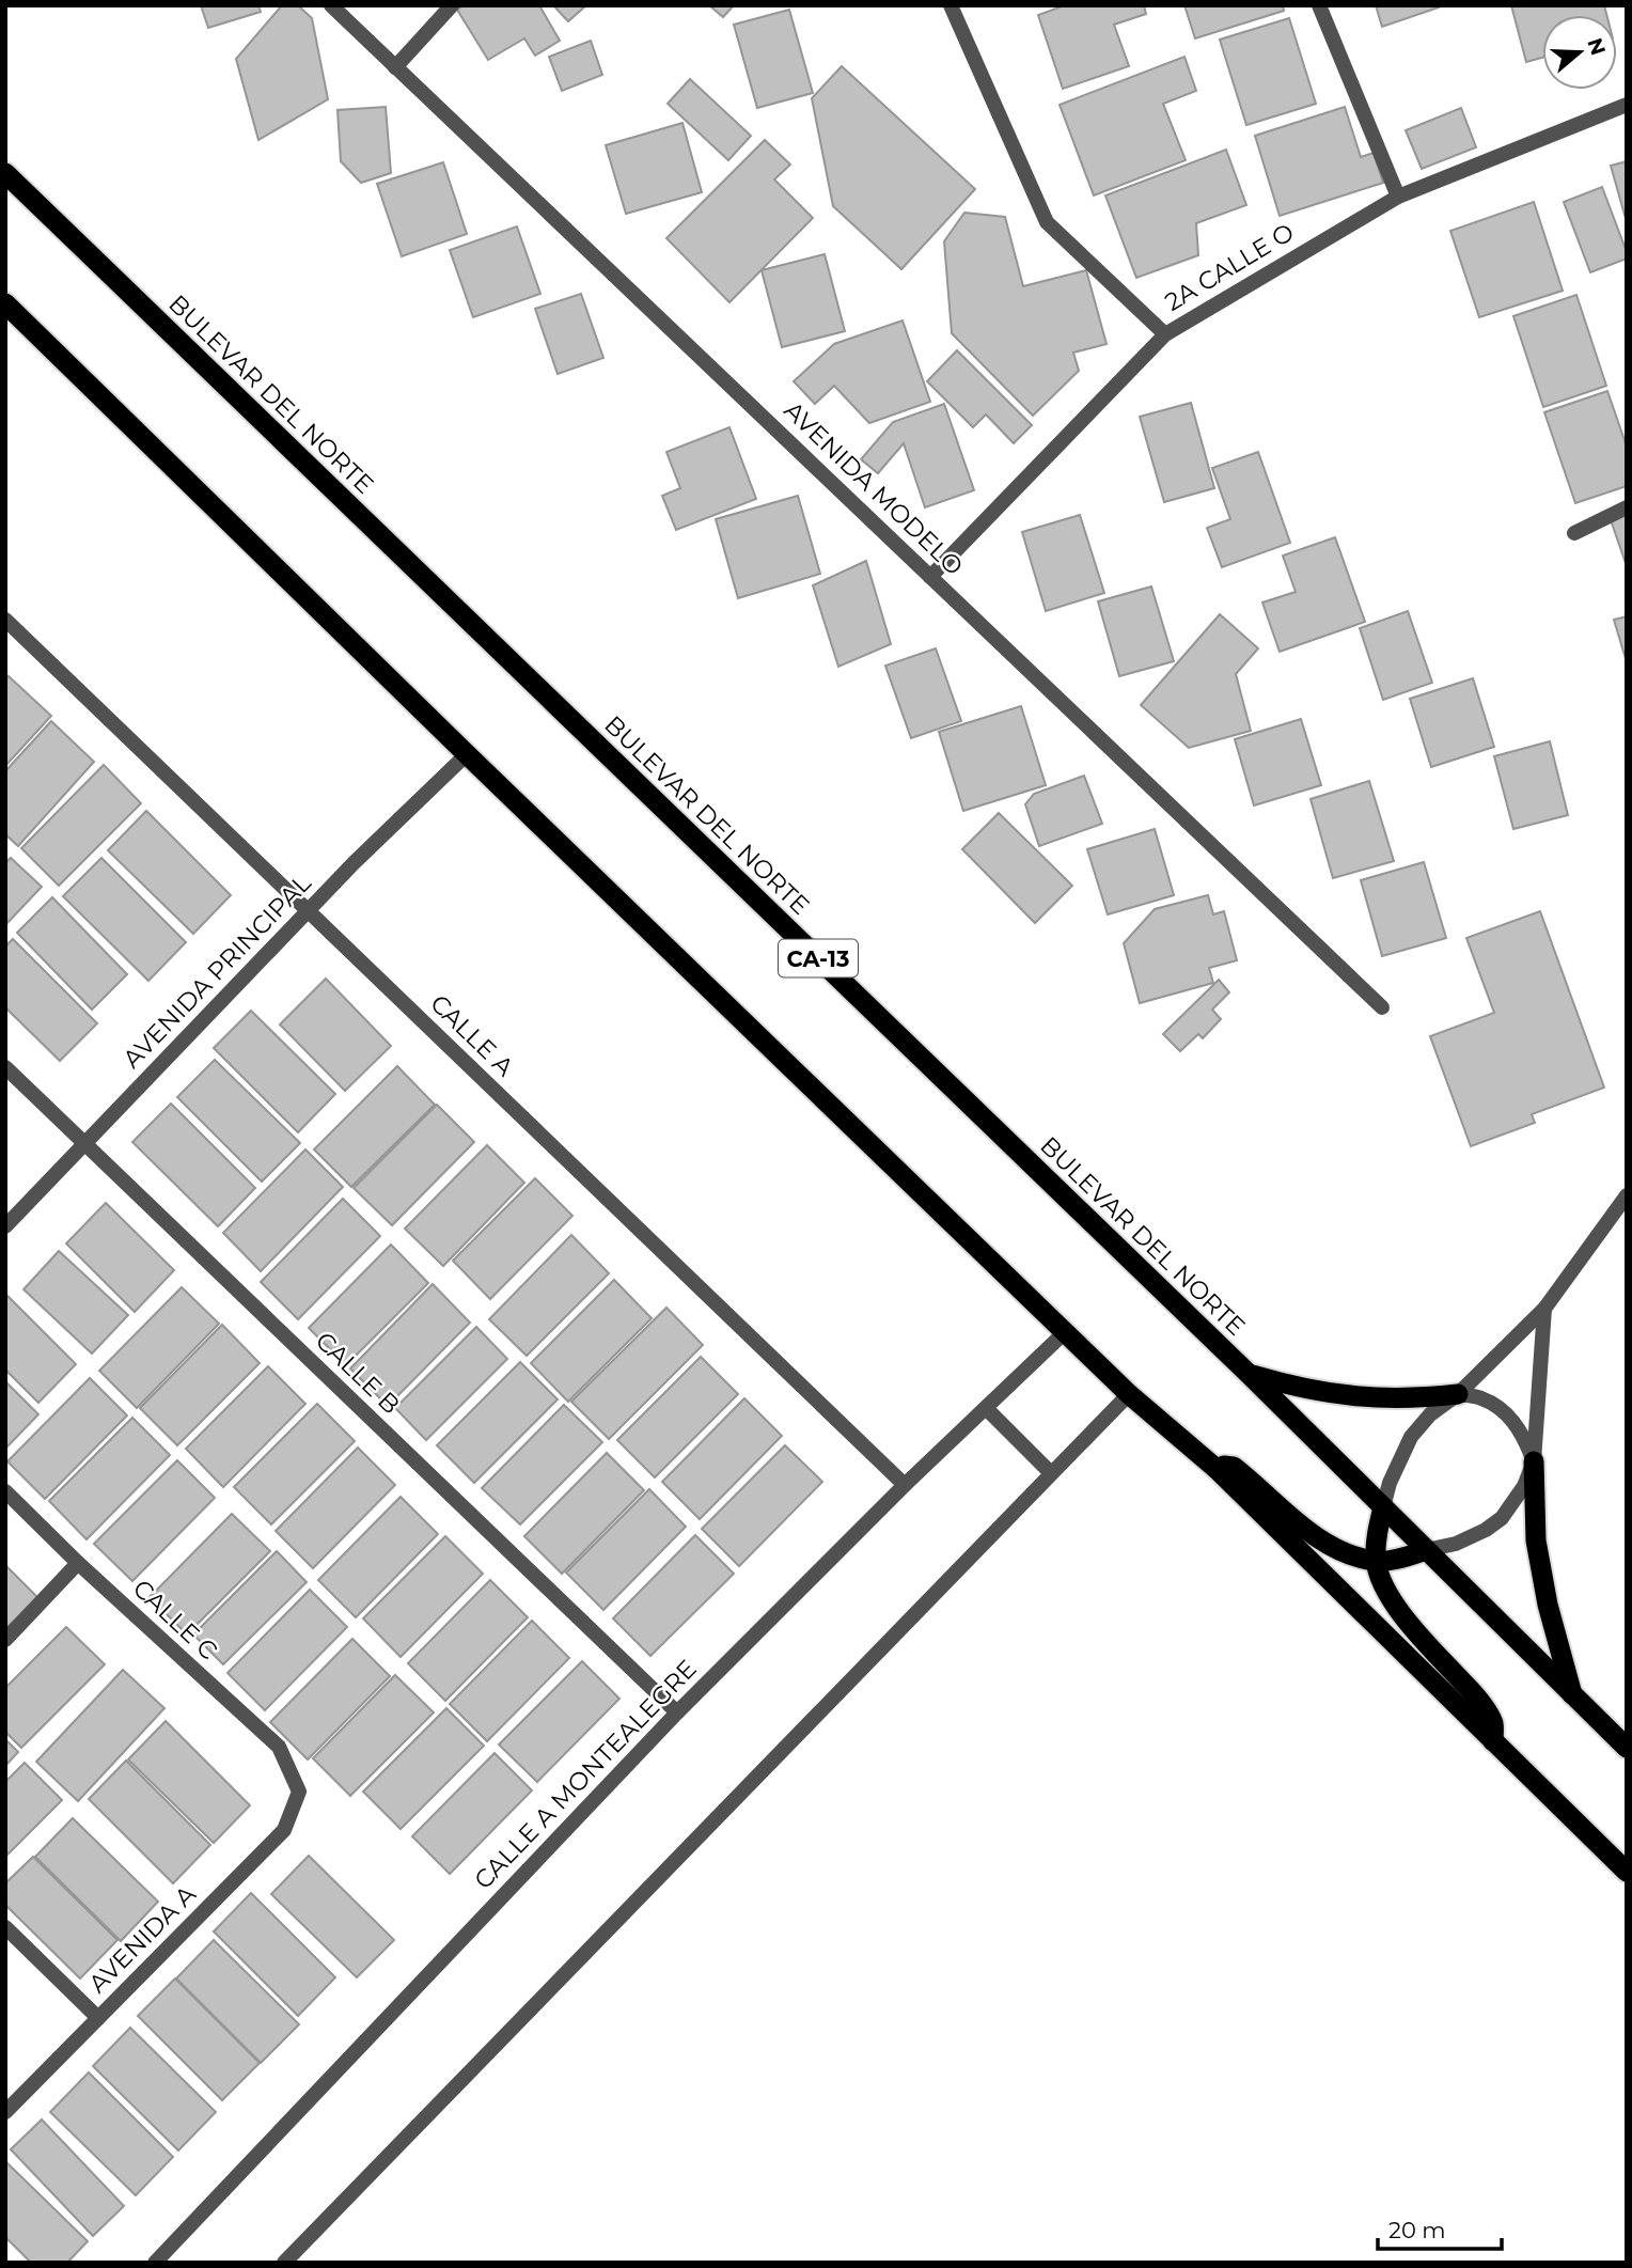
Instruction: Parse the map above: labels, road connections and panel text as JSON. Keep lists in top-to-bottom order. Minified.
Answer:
{"streets":{"highway":["BULEVAR DEL NORTE","CA-13"],"street":["2A CALLE O","AVENIDA MODELO","AVENIDA PRINCIPAL","CALLE A","CALLE B","CALLE C","CALLE A MONTEALEGRE","AVENIDA A"]},"crossings":[["2A CALLE O","AVENIDA MODELO"],["AVENIDA PRINCIPAL","CALLE A"],["AVENIDA PRINCIPAL","CALLE B"],["CALLE A","CALLE A MONTEALEGRE"],["CALLE B","CALLE A MONTEALEGRE"],["CALLE C","AVENIDA A"]],"scale_bar":"20 m","north":"right"}
